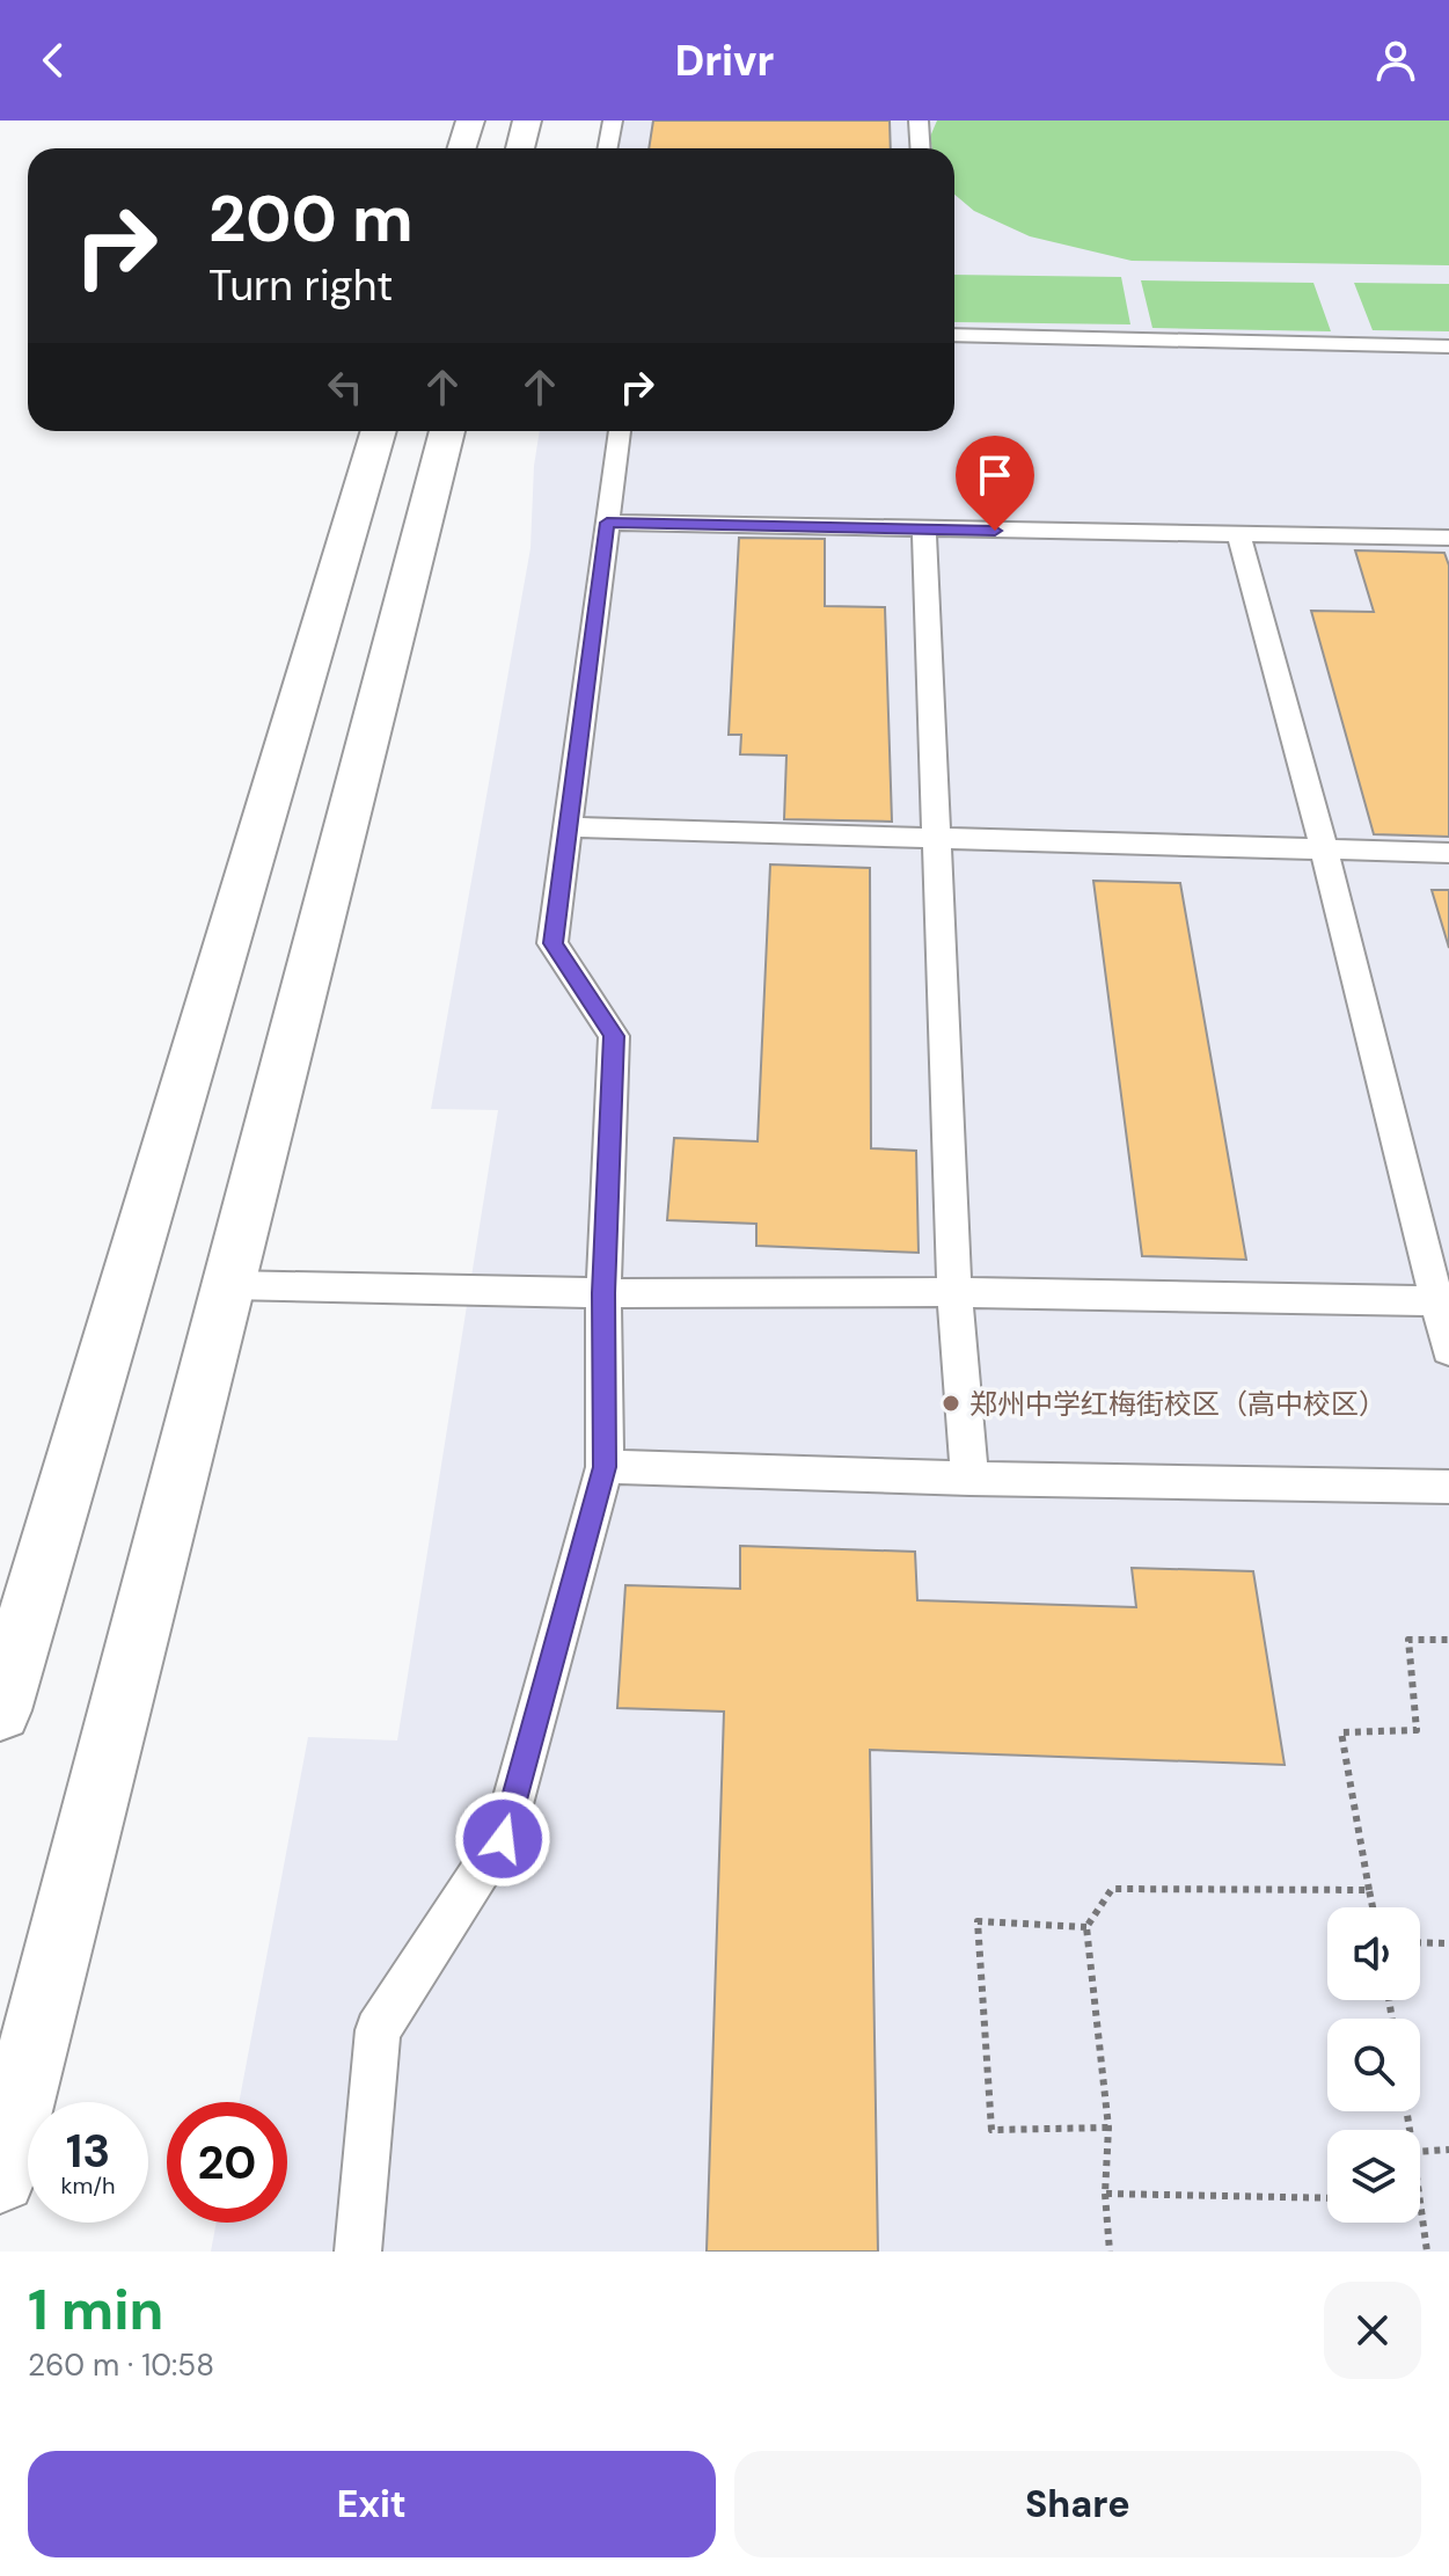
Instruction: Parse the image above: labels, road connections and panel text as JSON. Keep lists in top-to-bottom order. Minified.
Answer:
{"places":["郑州中学红梅街校区（高中校区）"],"page":{"header":"Drivr","turn":["200 m","Turn right"],"speed":"13 km/h","limit":"20","heading":["1 min","260 m · 10:58"],"buttons":["Exit","Share"]}}
